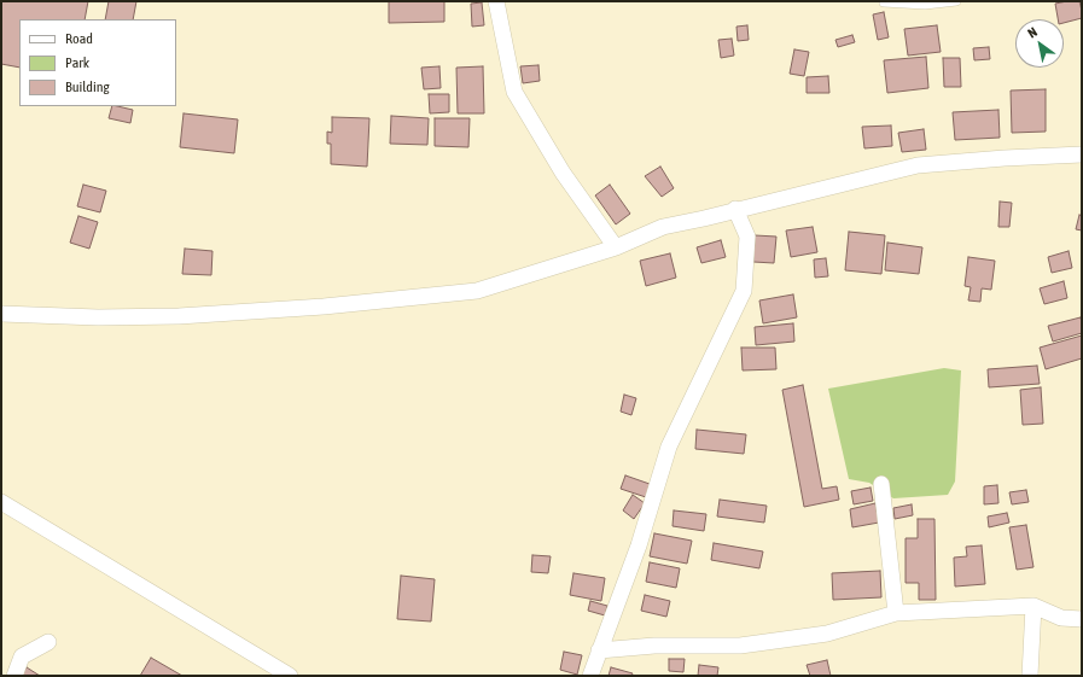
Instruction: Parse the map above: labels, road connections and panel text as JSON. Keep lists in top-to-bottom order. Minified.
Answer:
{"legend":["Road","Park","Building"],"north":"top left"}
